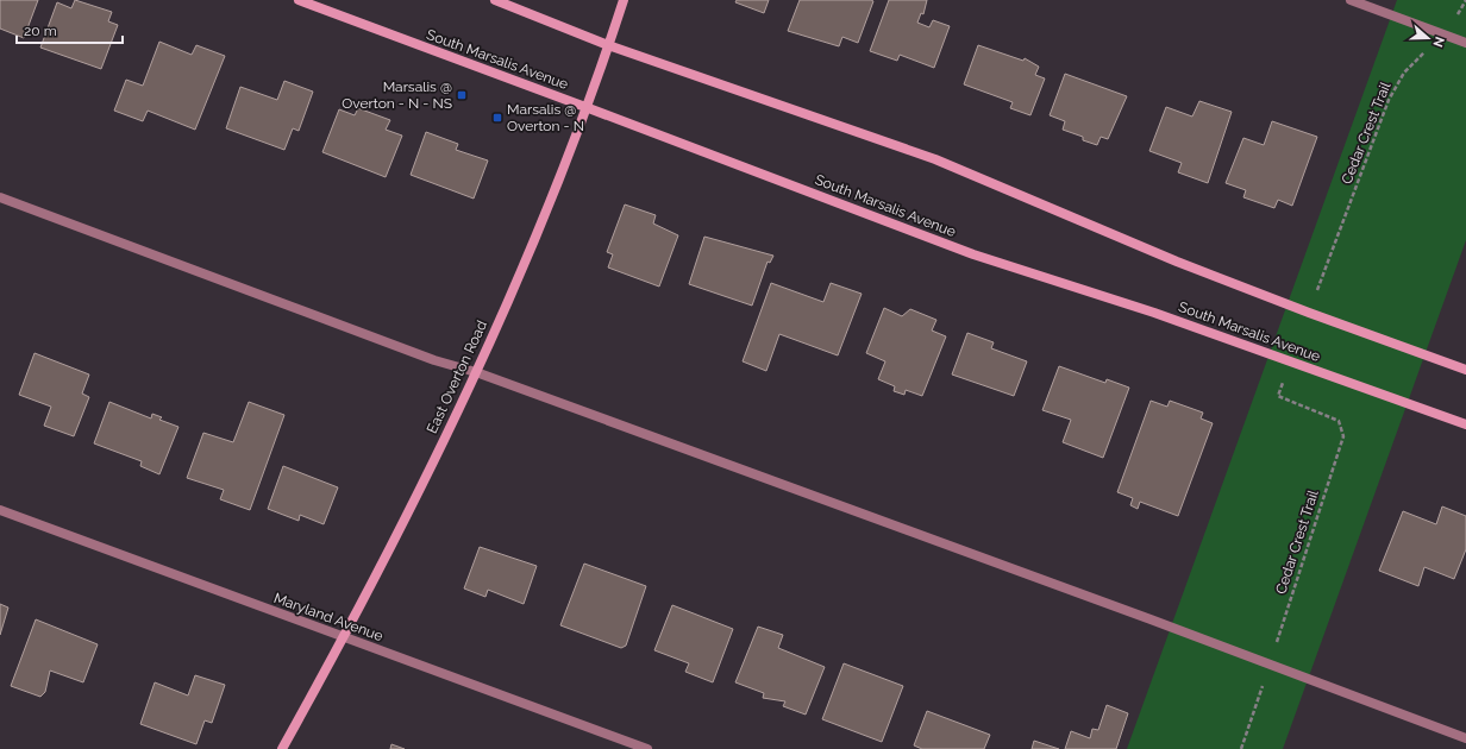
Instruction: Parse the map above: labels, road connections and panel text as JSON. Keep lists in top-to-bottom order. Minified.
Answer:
{"streets":{"main road":["South Marsalis Avenue","East Overton Road"],"street":["Maryland Avenue"],"path":["Cedar Crest Trail"]},"crossings":[["South Marsalis Avenue","East Overton Road"],["East Overton Road","Maryland Avenue"]],"places":{"transit":["Marsalis @ Overton - N - NS","Marsalis @ Overton - N"]},"scale_bar":"20 m","north":"right"}
